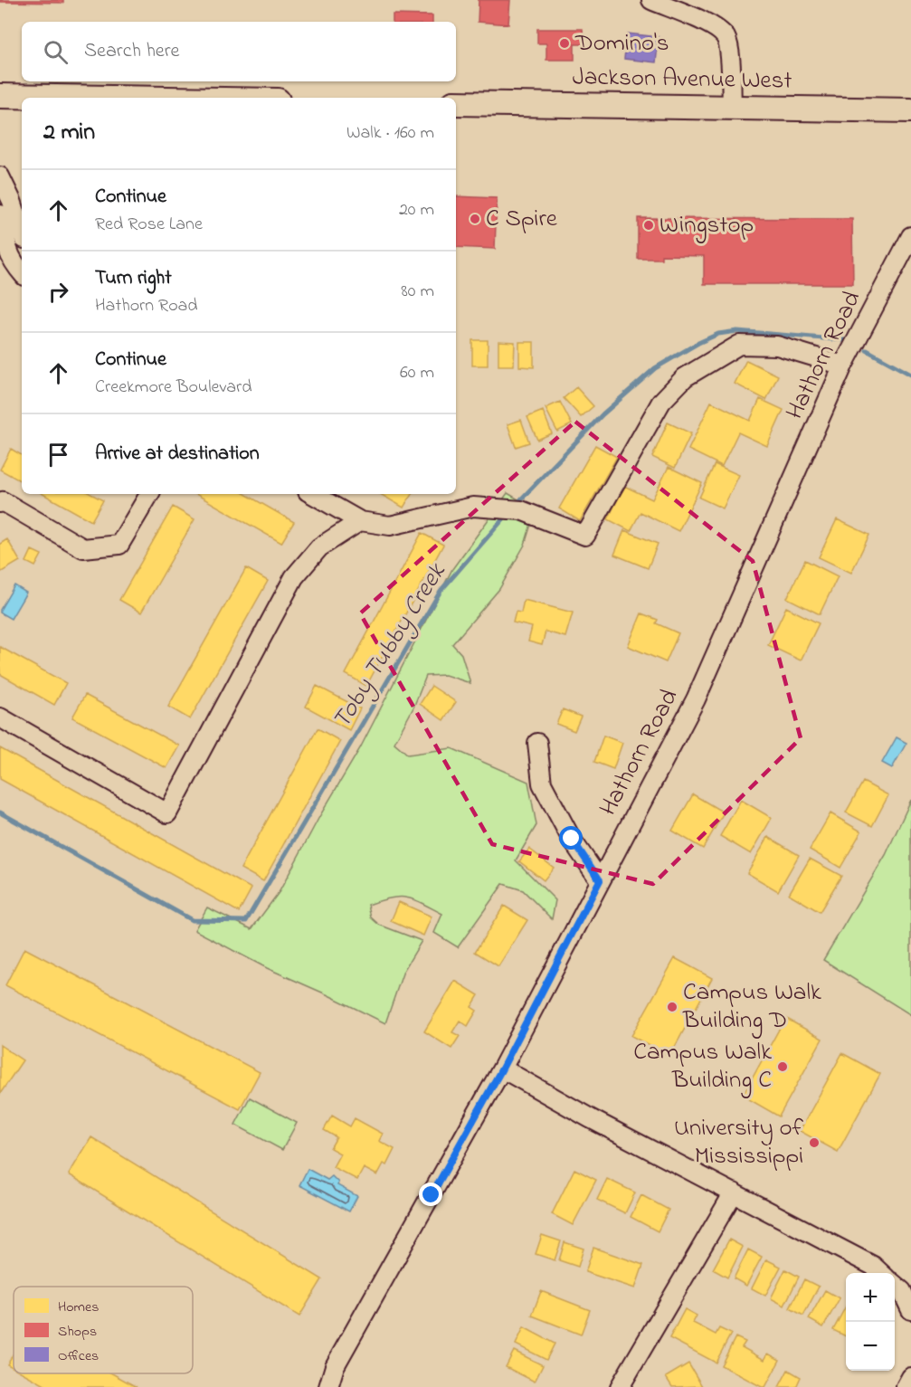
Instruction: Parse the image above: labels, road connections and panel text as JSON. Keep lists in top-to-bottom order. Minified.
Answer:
{"streets":{"main road":["Jackson Avenue West"],"street":["Hathorn Road"]},"water":["Toby Tubby Creek"],"places":["Domino's","C Spire","Wingstop","Campus Walk Building D","Campus Walk Building C","University of Mississippi"],"legend":["Homes","Shops","Offices"],"page":{"search":"Search here","heading":["2 min","Walk · 160 m"],"list":[["Continue","Red Rose Lane","20 m"],["Turn right","Hathorn Road","80 m"],["Continue","Creekmore Boulevard","60 m"],"Arrive at destination"],"map_buttons":["+","−"]}}
